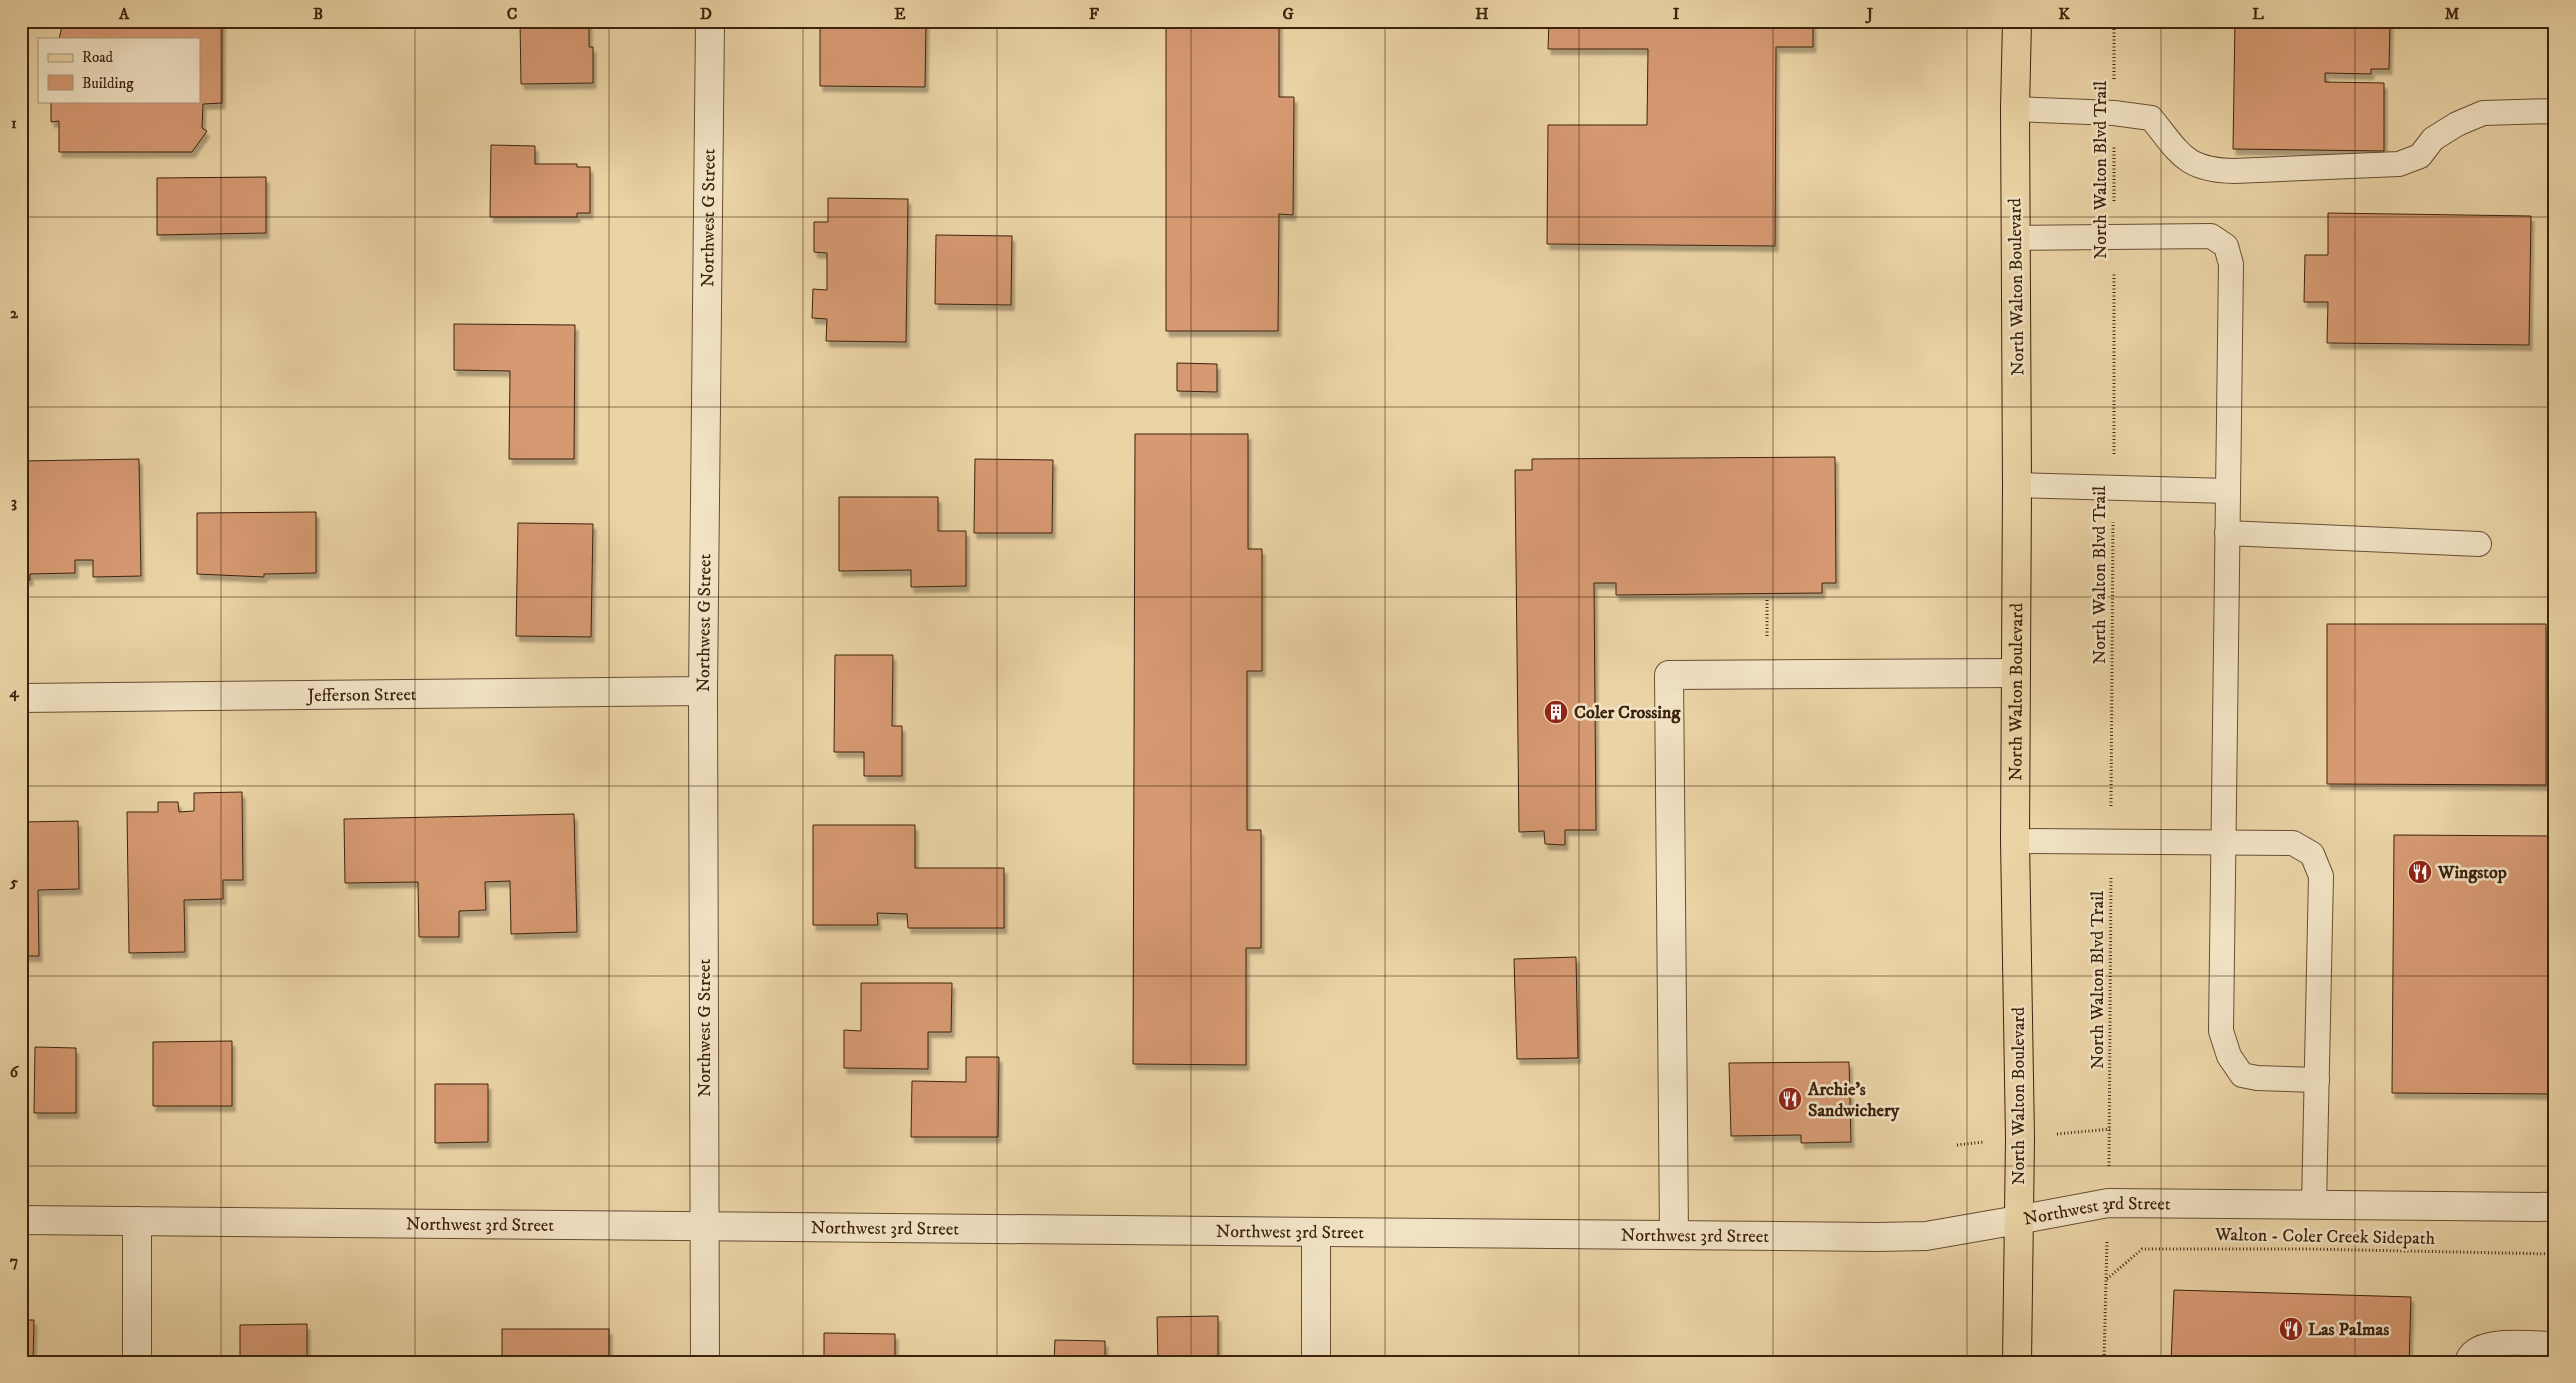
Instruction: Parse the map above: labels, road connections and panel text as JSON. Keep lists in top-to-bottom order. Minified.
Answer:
{"streets":{"main road":["North Walton Boulevard"],"street":["Northwest G Street","Jefferson Street","Northwest 3rd Street"],"path":["North Walton Blvd Trail","Walton - Coler Creek Sidepath"]},"crossings":[["Northwest G Street","Jefferson Street"],["Northwest G Street","Northwest 3rd Street"],["North Walton Boulevard","Northwest 3rd Street"]],"places":{"building":["Coler Crossing"],"restaurant":["Wingstop","Archie’s Sandwichery","Las Palmas"]},"legend":["Road","Building"],"grid":{"columns":["A","B","C","D","E","F","G","H","I","J","K","L","M"],"rows":["1","2","3","4","5","6","7"]}}
